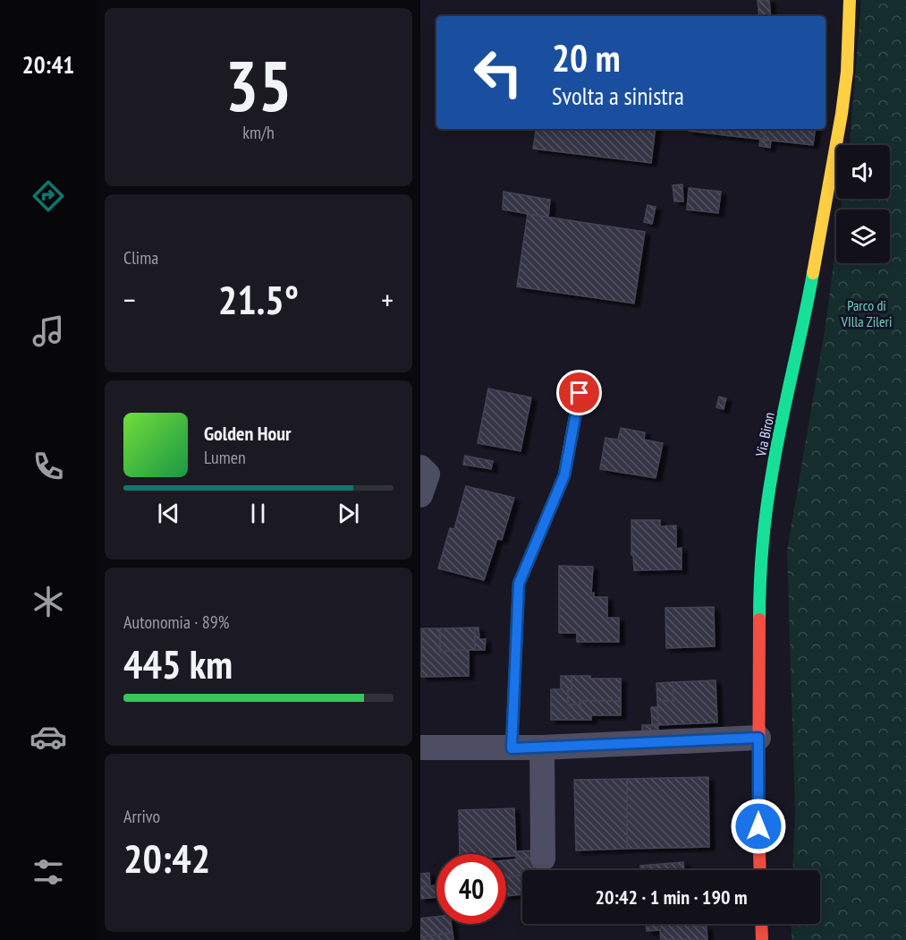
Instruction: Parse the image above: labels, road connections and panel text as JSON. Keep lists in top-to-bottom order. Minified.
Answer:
{"streets":{"street":["Via Biron"]},"parks":["Parco di VIlla Zileri"],"page":{"tabs":"20:41","tile":[["35","km/h"],"Clima",["Autonomia · 89%","445 km"],["Arrivo","20:42"]],"turn":["20 m","Svolta a sinistra"],"heat":["−","21.5°","+"],"song":["Golden Hour","Lumen"],"limit":"40","trip":"20:42 · 1 min · 190 m"}}
